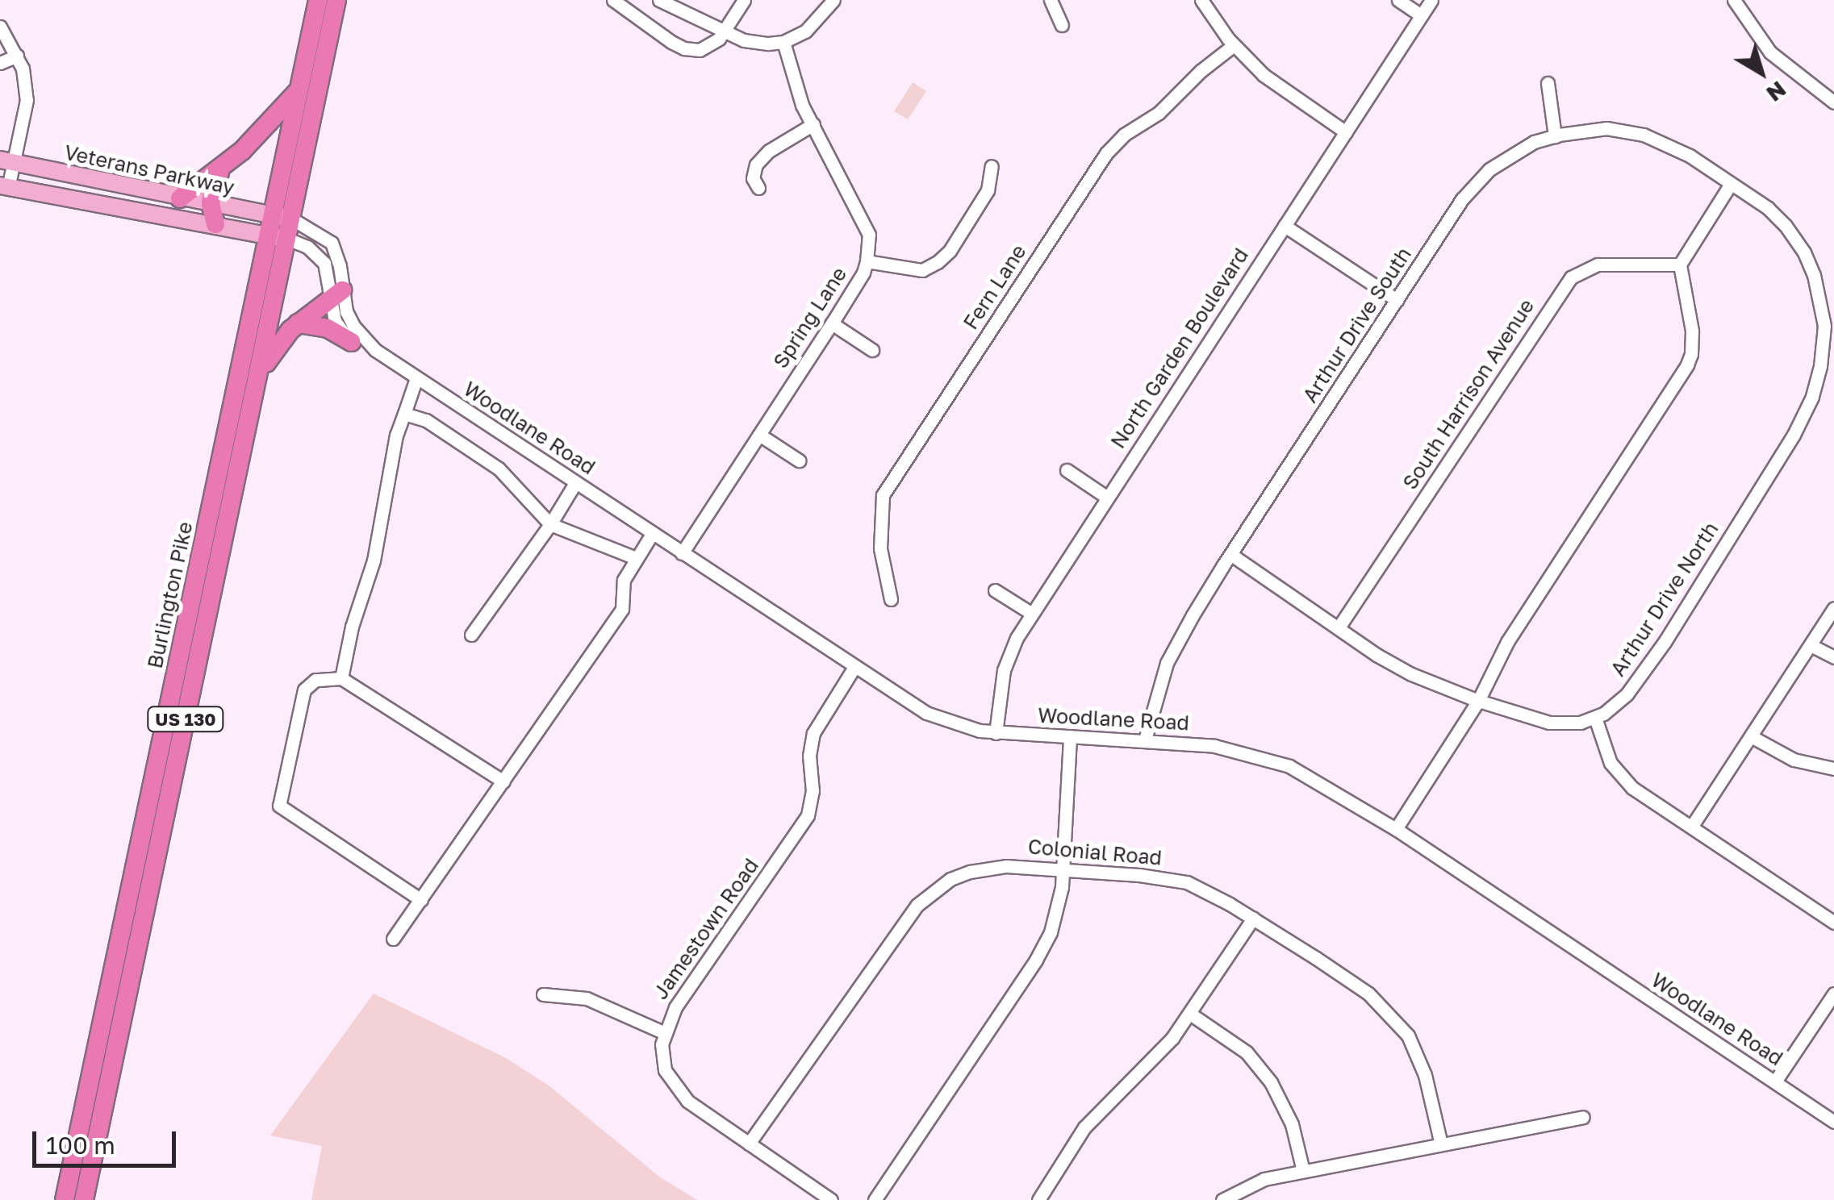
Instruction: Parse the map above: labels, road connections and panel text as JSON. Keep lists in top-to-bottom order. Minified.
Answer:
{"streets":{"highway":["Burlington Pike","US 130"],"main road":["Veterans Parkway"],"street":["Fern Lane","Spring Lane","Arthur Drive South","North Garden Boulevard","South Harrison Avenue","Woodlane Road","Arthur Drive North","Colonial Road","Jamestown Road"]},"crossings":[["Veterans Parkway","Woodlane Road"],["Veterans Parkway","Burlington Pike"],["Spring Lane","Woodlane Road"],["Arthur Drive South","Woodlane Road"],["Arthur Drive South","Arthur Drive North"],["North Garden Boulevard","Woodlane Road"],["Woodlane Road","Burlington Pike"],["Woodlane Road","Jamestown Road"],["Colonial Road","Jamestown Road"]],"scale_bar":"100 m","north":"bottom right"}
